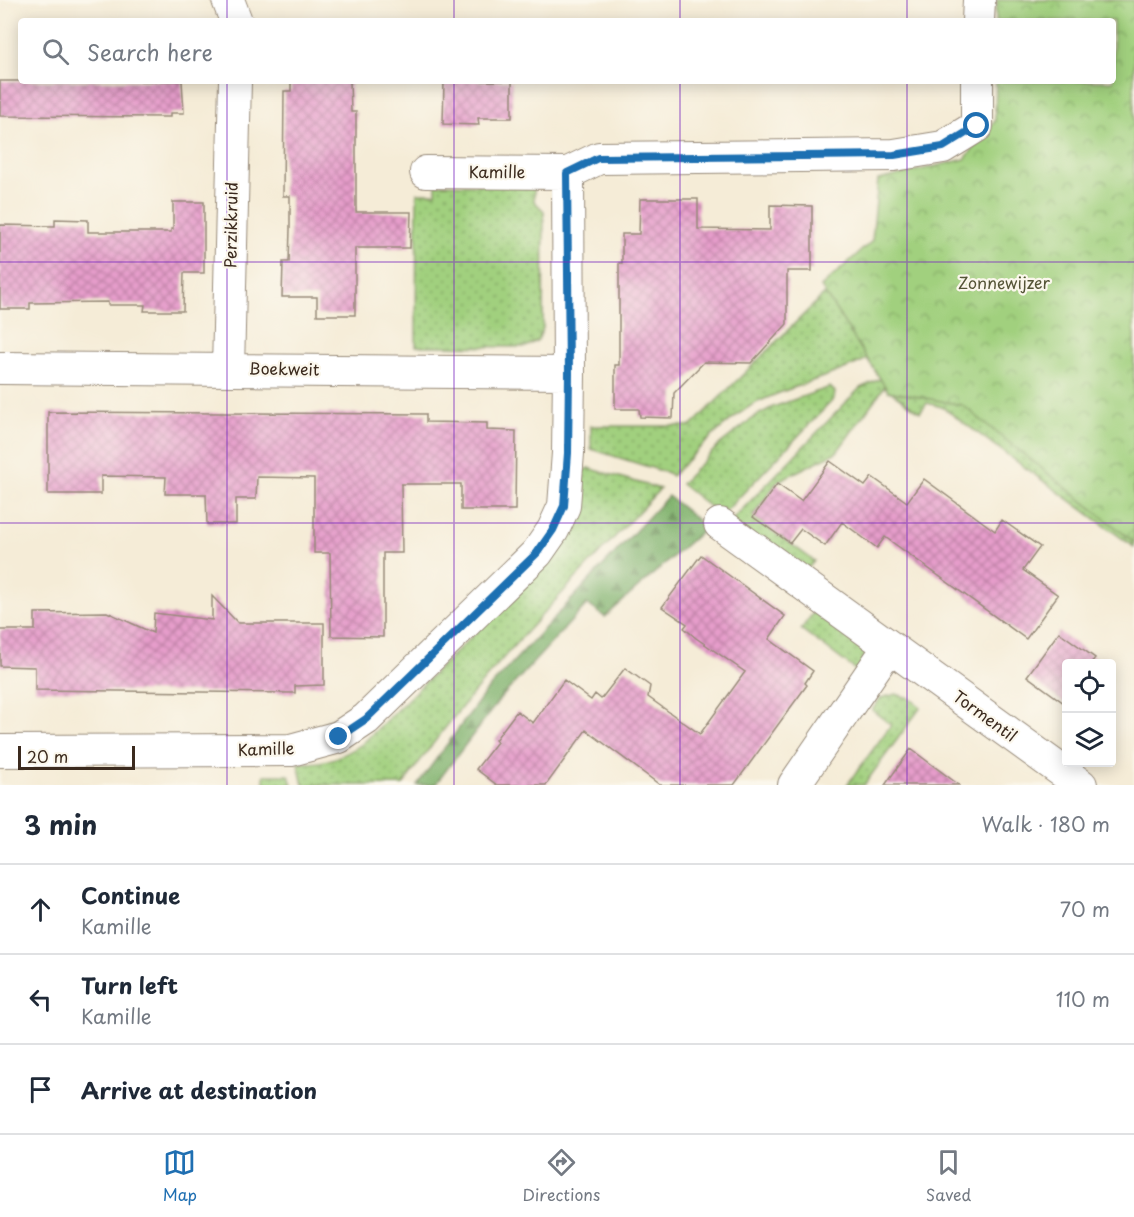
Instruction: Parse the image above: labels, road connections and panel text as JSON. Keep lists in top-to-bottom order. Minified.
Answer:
{"streets":{"street":["Kamille","Perzikkruid","Boekweit","Tormentil"]},"crossings":[["Kamille","Boekweit"],["Perzikkruid","Boekweit"]],"parks":["Zonnewijzer"],"scale_bar":"20 m","page":{"search":"Search here","scale":"20 m","heading":["3 min","Walk · 180 m"],"list":[["Continue","Kamille","70 m"],["Turn left","Kamille","110 m"],"Arrive at destination"],"nav":["Map","Directions","Saved"]}}
